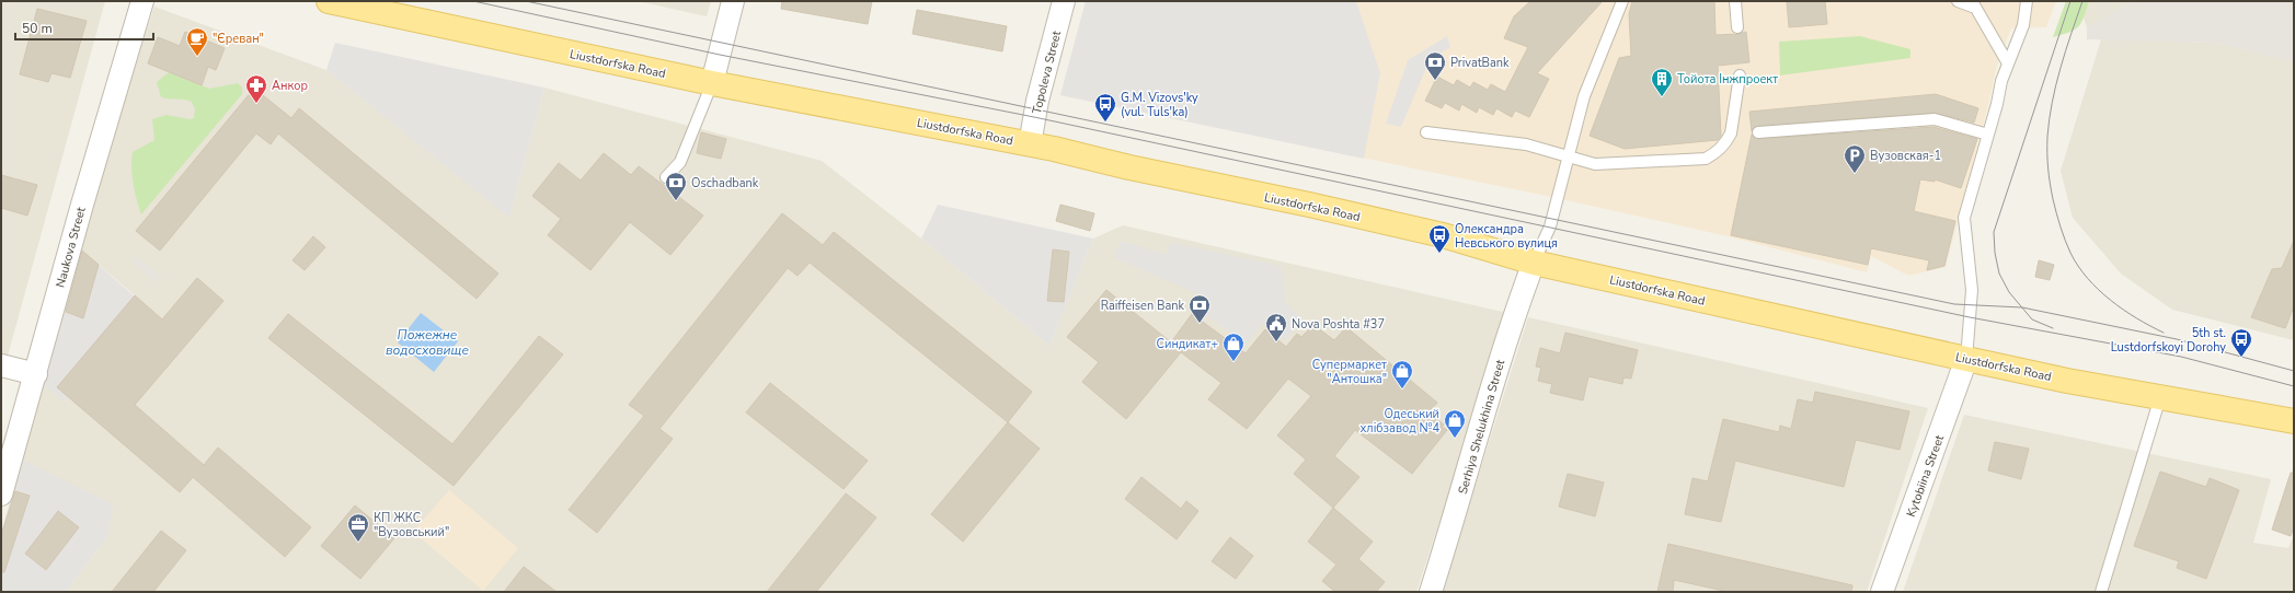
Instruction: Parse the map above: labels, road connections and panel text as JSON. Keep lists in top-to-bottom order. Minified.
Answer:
{"streets":{"main road":["Liustdorfska Road"],"street":["Topoleva Street","Naukova Street","Serhiya Shelukhina Street","Kytobiina Street"]},"crossings":[["Liustdorfska Road","Topoleva Street"],["Liustdorfska Road","Serhiya Shelukhina Street"],["Liustdorfska Road","Kytobiina Street"]],"water":["Пожежне водосховище"],"places":{"cafe":["\"Єреван\""],"bank":["PrivatBank","Oschadbank","Raiffeisen Bank"],"building":["Тойота Інжпроект"],"pharmacy":["Анкор"],"bus stop":["G.M. Vizovs'ky (vul. Tuls'ka)","Олександра Невського вулиця","5th st. Lustdorfskoyi Dorohy"],"parking":["Вузовская-1"],"public building":["Nova Poshta #37"],"shop":["Синдикат+","Супермаркет \"Антошка\"","Одеський хлібзавод №4"],"office":["КП ЖКС \"Вузовський\""]},"scale_bar":"50 m"}
